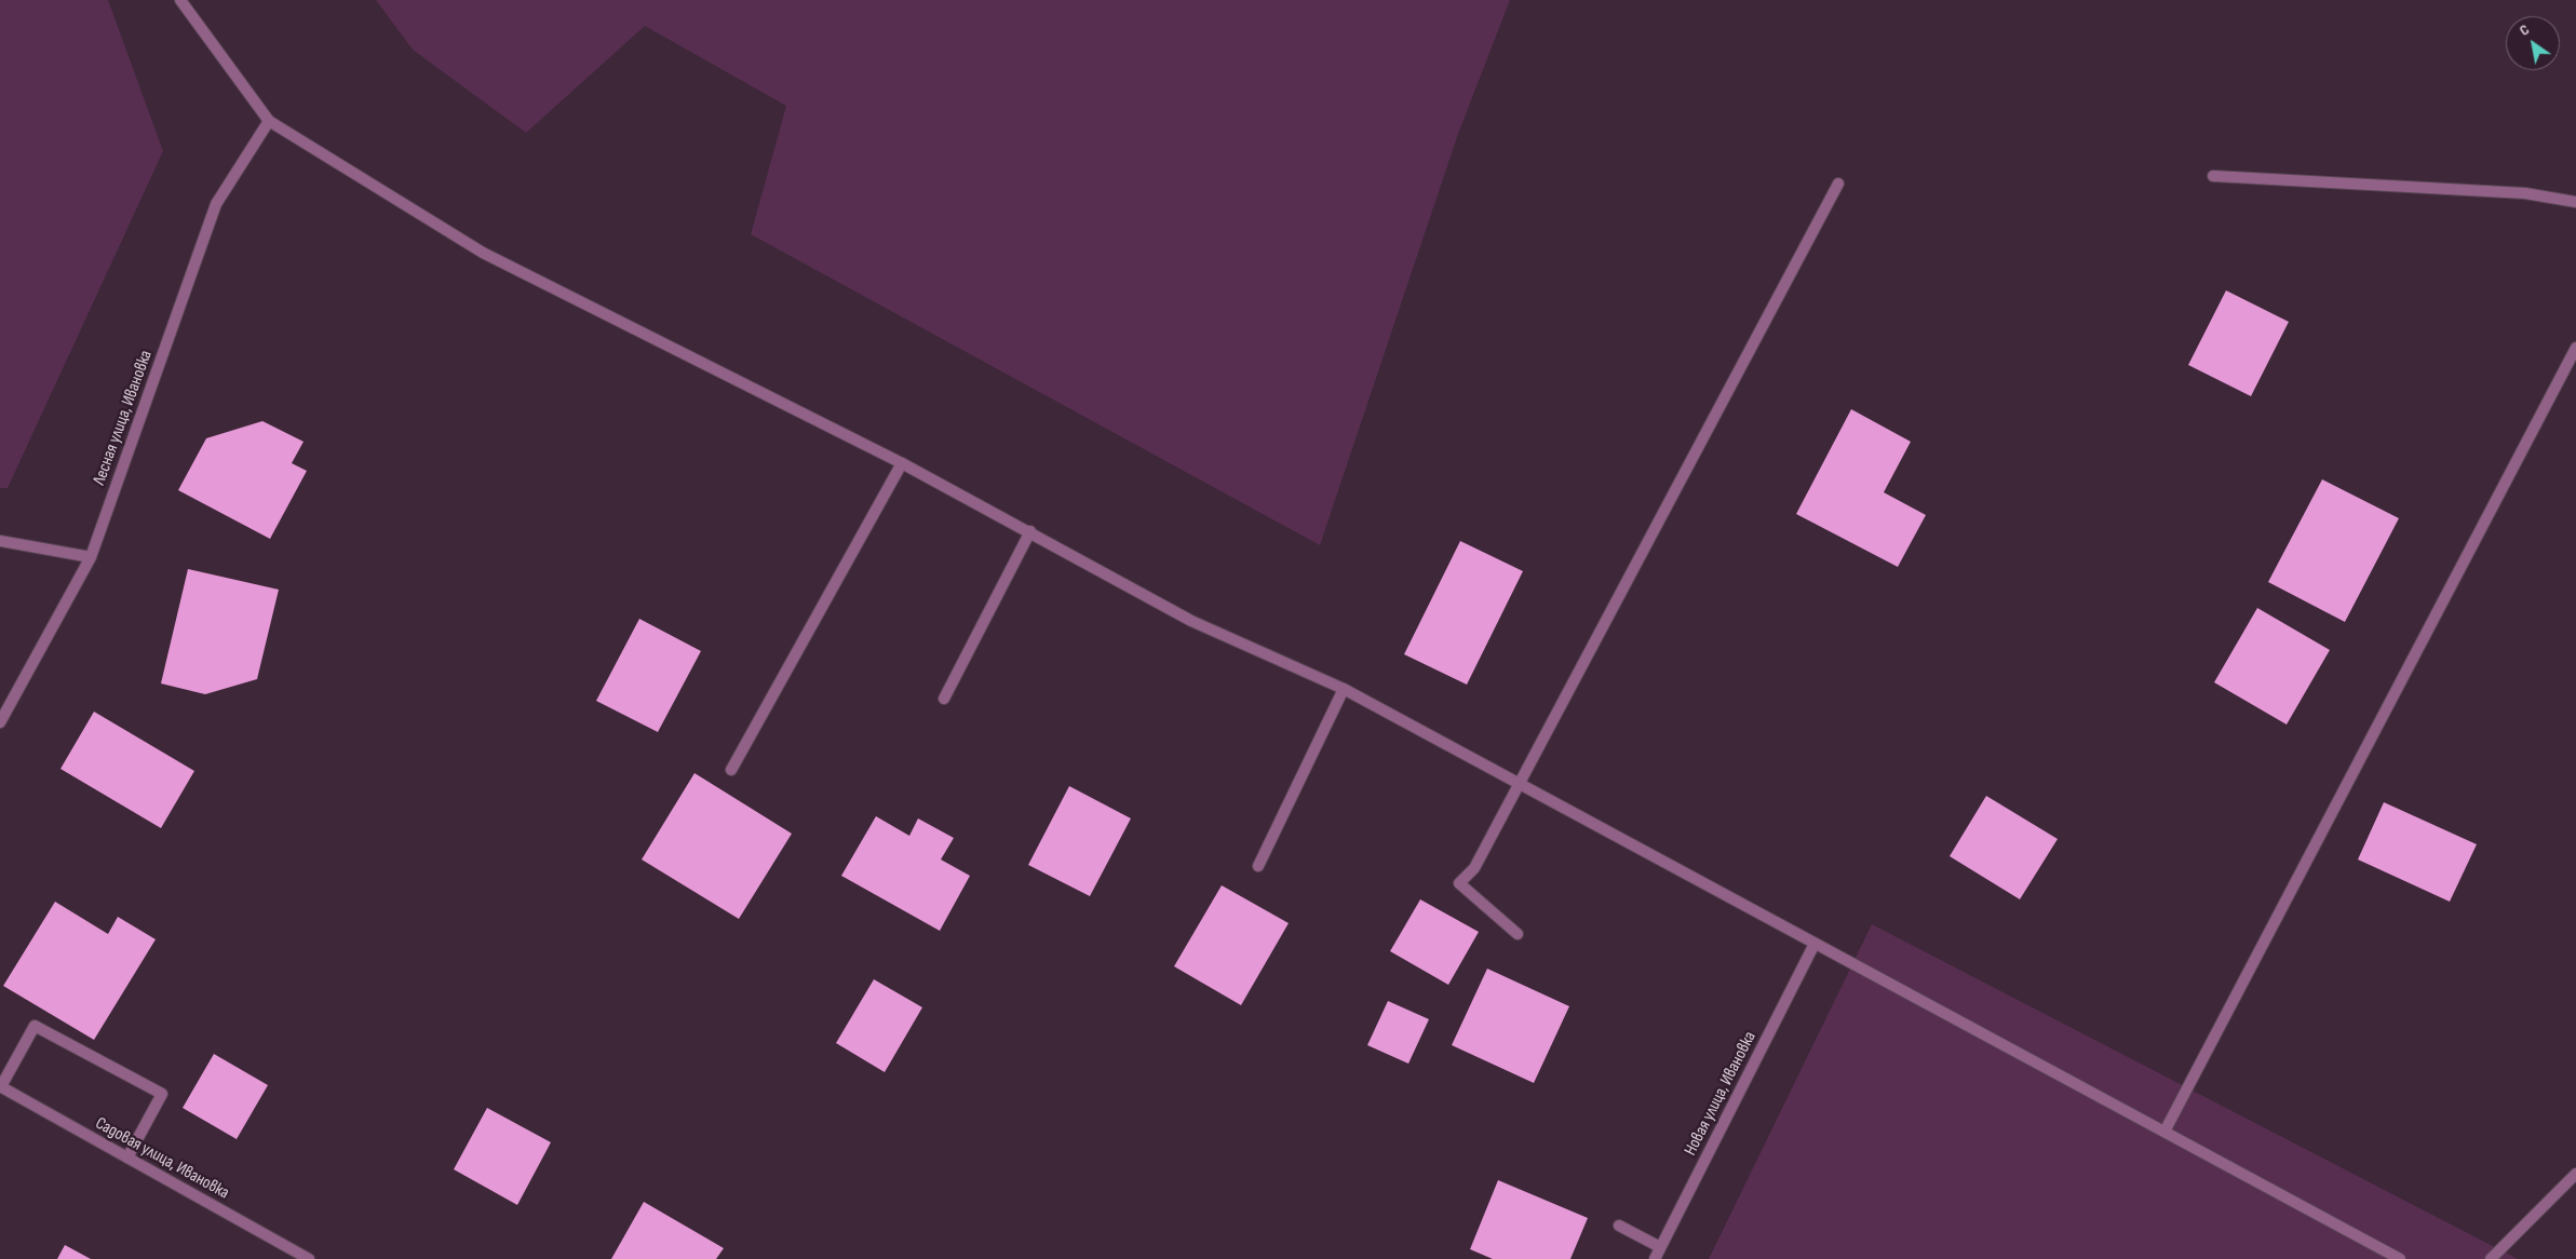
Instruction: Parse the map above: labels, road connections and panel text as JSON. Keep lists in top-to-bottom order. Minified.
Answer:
{"streets":{"street":["Лесная улица, Ивановка","Новая улица, Ивановка","Садовая улица, Ивановка"]},"north":"top left"}
